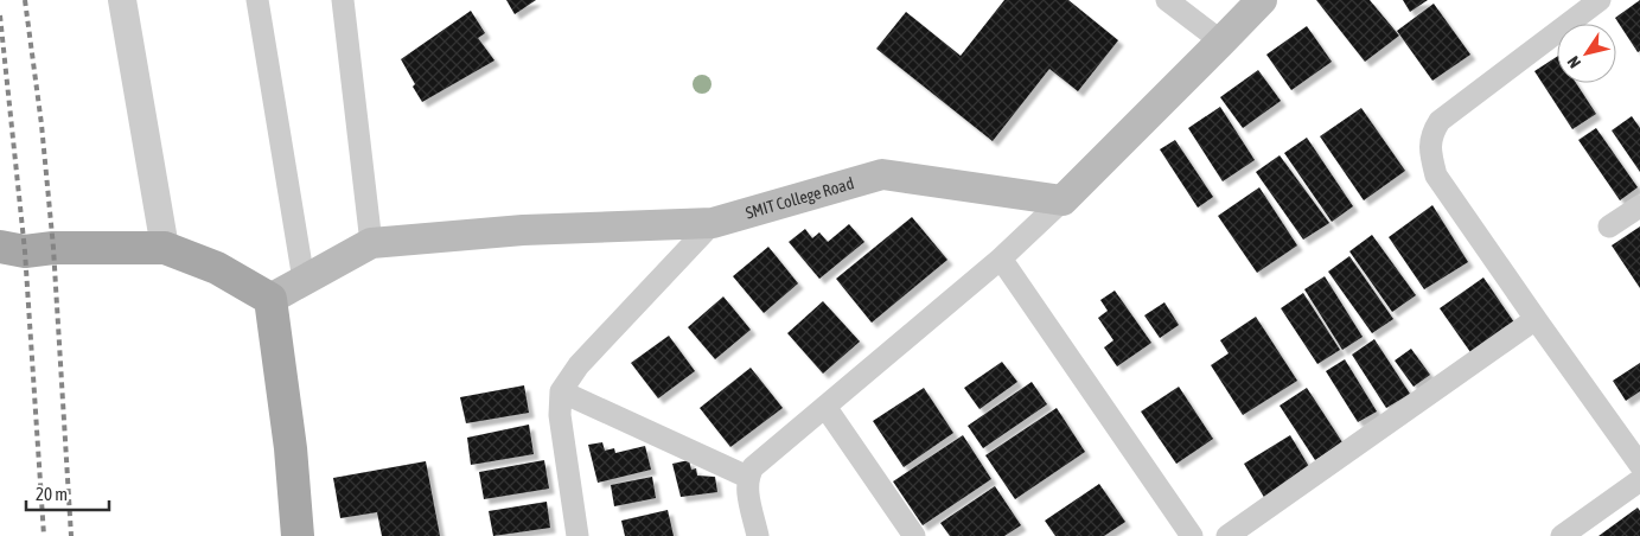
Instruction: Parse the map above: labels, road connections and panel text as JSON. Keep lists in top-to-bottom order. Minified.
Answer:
{"streets":{"main road":["SMIT College Road"]},"scale_bar":"20 m","north":"bottom left"}
